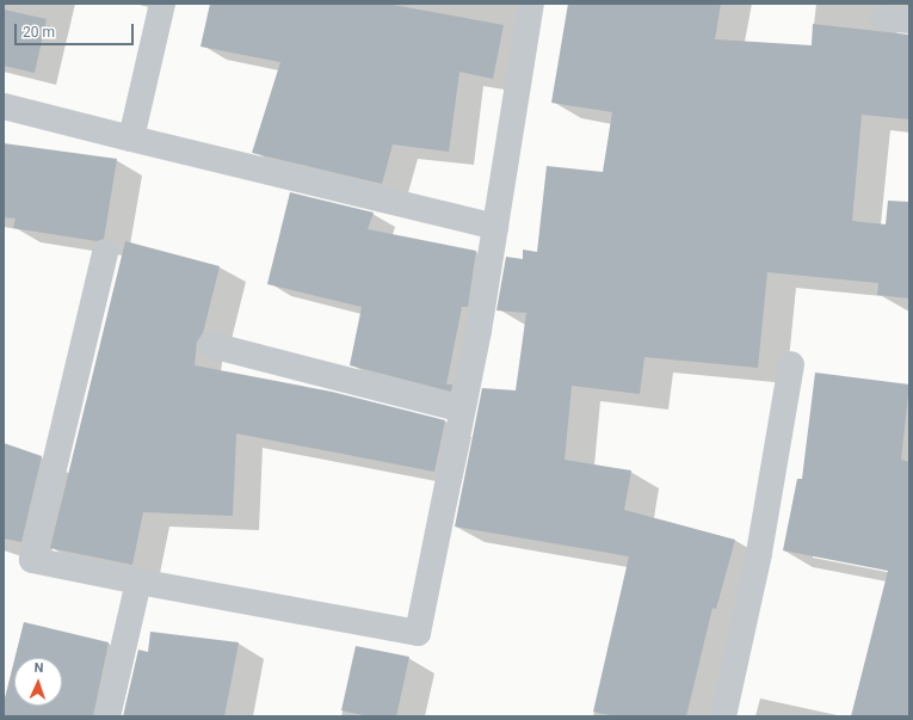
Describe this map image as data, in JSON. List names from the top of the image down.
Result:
{
  "scale_bar": "20 m",
  "north": "top"
}
